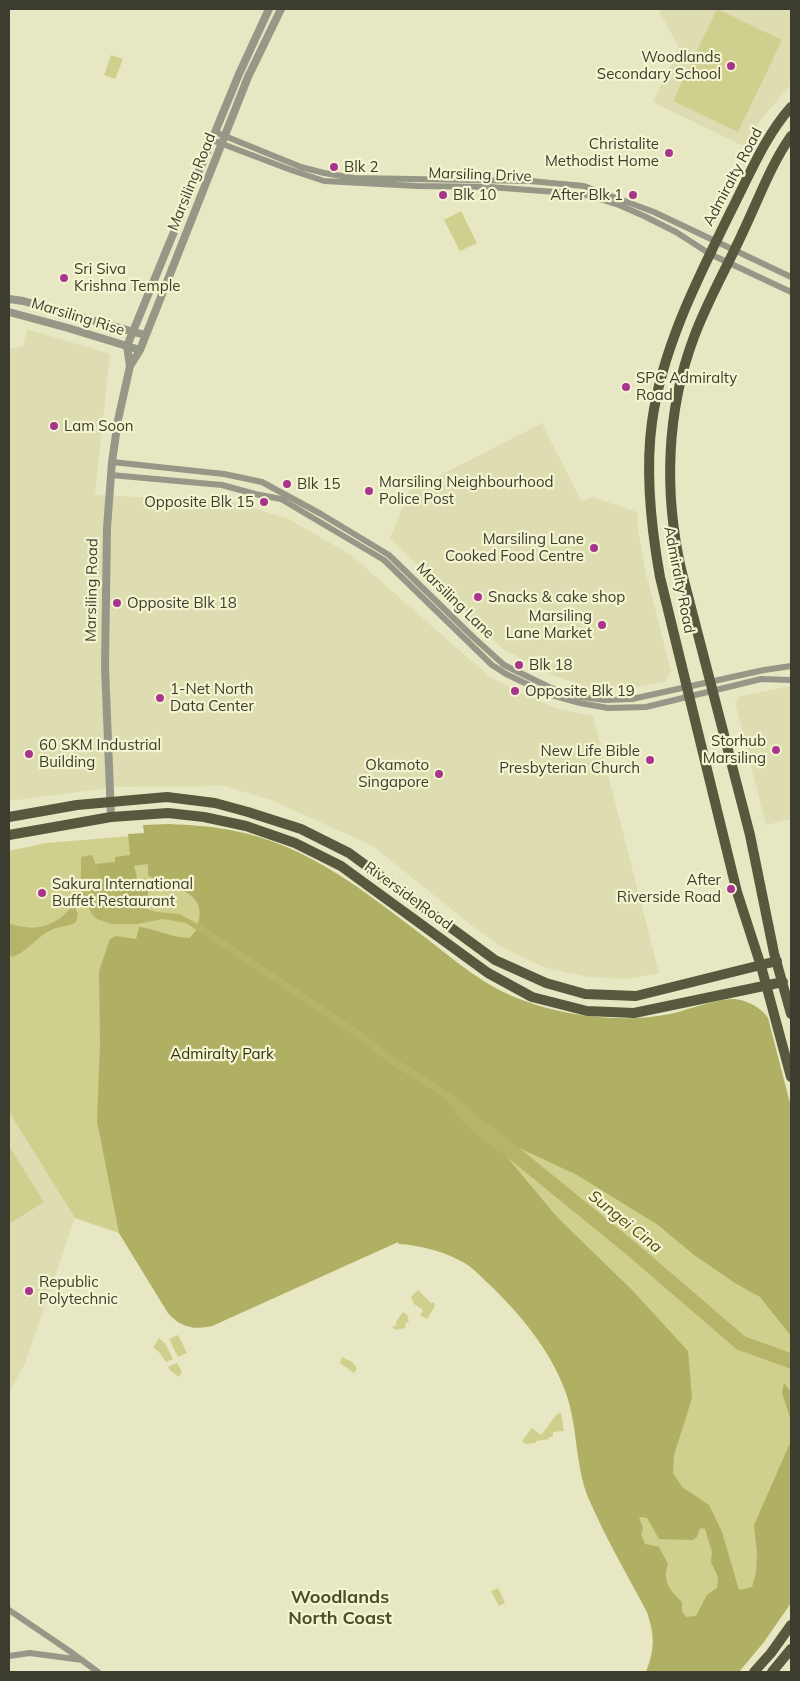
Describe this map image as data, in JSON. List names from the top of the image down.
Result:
{
  "streets": {
    "main road": ["Admiralty Road", "Riverside Road"],
    "street": [
      "Marsiling Drive",
      "Marsiling Road",
      "Marsiling Rise",
      "Marsiling Lane"
    ]
  },
  "crossings": [
    ["Marsiling Drive", "Admiralty Road"],
    ["Marsiling Drive", "Marsiling Road"],
    ["Admiralty Road", "Marsiling Lane"],
    ["Admiralty Road", "Riverside Road"],
    ["Marsiling Road", "Marsiling Rise"],
    ["Marsiling Road", "Marsiling Lane"],
    ["Marsiling Road", "Riverside Road"]
  ],
  "districts": ["Woodlands North Coast"],
  "water": ["Sungei Cina"],
  "parks": ["Admiralty Park"],
  "places": [
    "Woodlands Secondary School",
    "Christalite Methodist Home",
    "Blk 2",
    "Blk 10",
    "After Blk 1",
    "Sri Siva Krishna Temple",
    "SPC Admiralty Road",
    "Lam Soon",
    "Blk 15",
    "Marsiling Neighbourhood Police Post",
    "Opposite Blk 15",
    "Marsiling Lane Cooked Food Centre",
    "Snacks & cake shop",
    "Opposite Blk 18",
    "Marsiling Lane Market",
    "Blk 18",
    "Opposite Blk 19",
    "1-Net North Data Center",
    "Storhub Marsiling",
    "60 SKM Industrial Building",
    "New Life Bible Presbyterian Church",
    "Okamoto Singapore",
    "After Riverside Road",
    "Sakura International Buffet Restaurant",
    "Republic Polytechnic"
  ]
}
